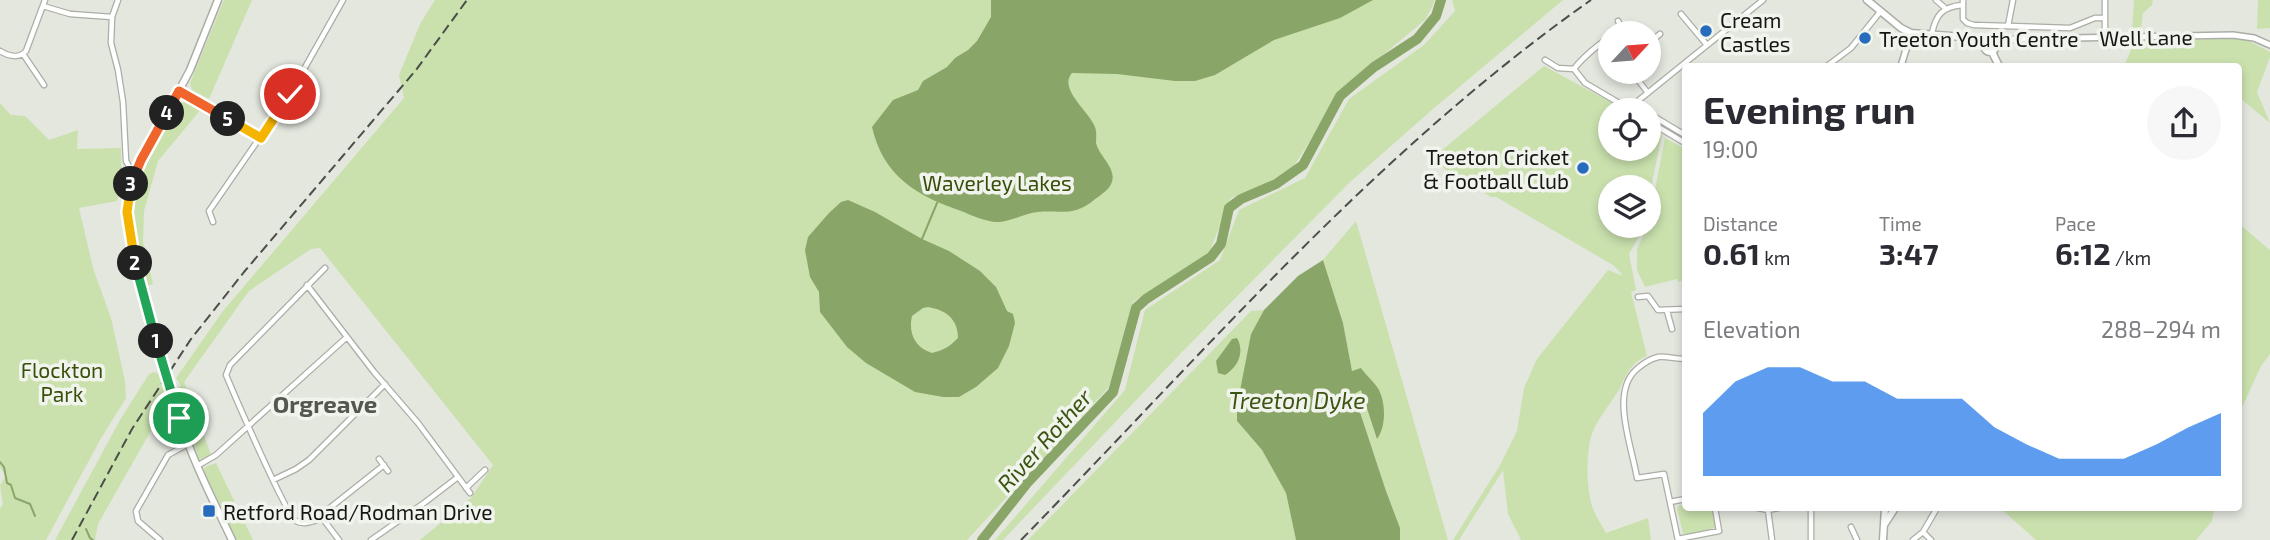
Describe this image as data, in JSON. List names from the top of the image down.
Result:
{
  "streets": {
    "street": ["Well Lane"]
  },
  "districts": ["Orgreave"],
  "water": ["Treeton Dyke", "River Rother"],
  "parks": ["Waverley Lakes", "Flockton Park"],
  "places": {
    "other": ["Cream Castles", "Treeton Youth Centre", "Treeton Cricket & Football Club"],
    "transit": ["Retford Road/Rodman Drive"]
  },
  "north": "top right",
  "page": {
    "heading": ["Evening run", "19:00"],
    "pins": [
      "4",
      "5",
      "3",
      "2",
      "1"
    ],
    "stats": [
      ["Distance", "0.61 km"],
      ["Time", "3:47"],
      ["Pace", "6:12 /km"]
    ],
    "chart": ["Elevation", "288–294 m"]
  }
}
